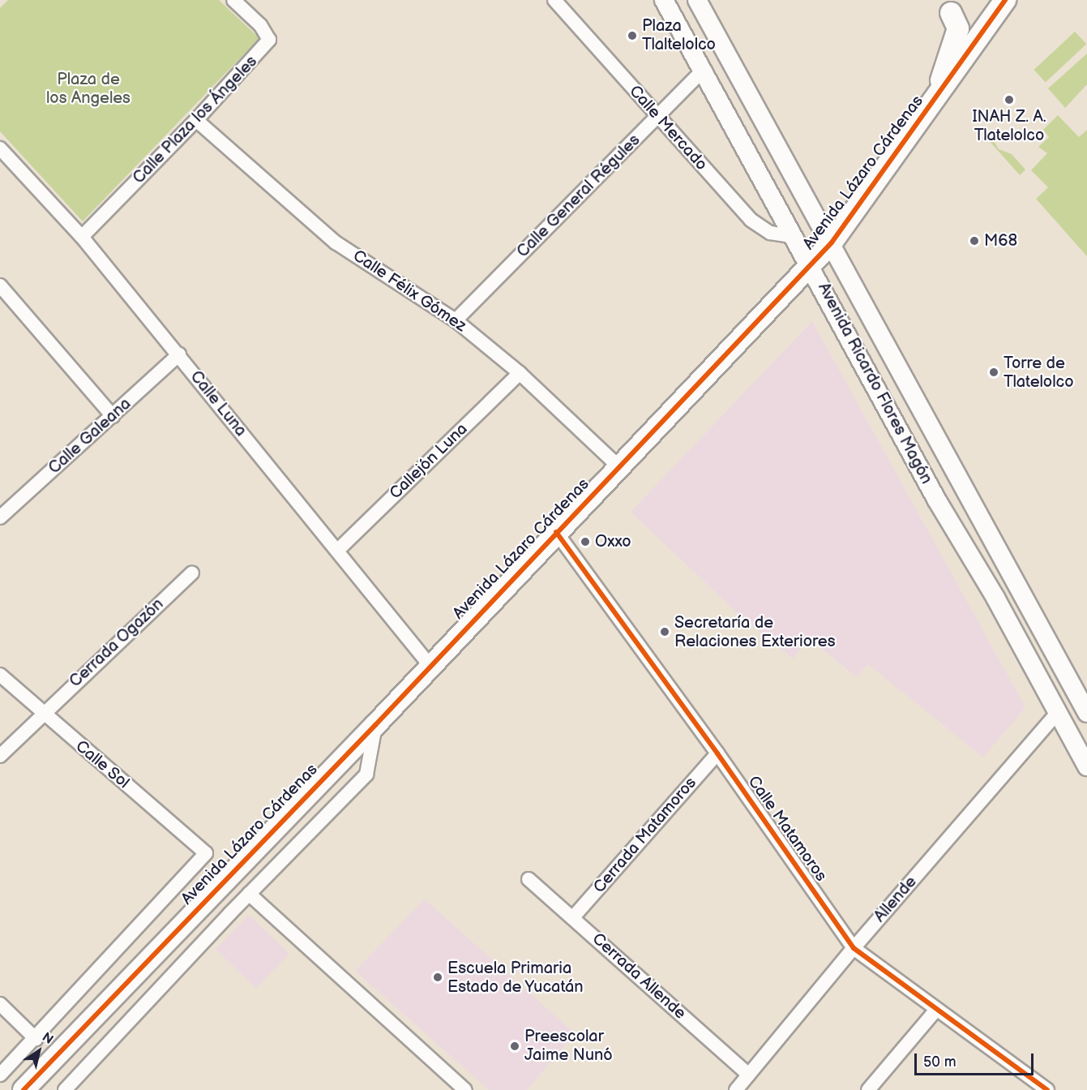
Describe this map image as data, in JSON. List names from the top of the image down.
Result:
{
  "streets": {
    "main road": ["Avenida Lázaro Cárdenas", "Avenida Ricardo Flores Magón"],
    "street": [
      "Calle Plaza los Ángeles",
      "Calle Mercado",
      "Calle General Régules",
      "Calle Félix Gómez",
      "Calle Luna",
      "Calle Galeana",
      "Callejón Luna",
      "Cerrada Ogazón",
      "Calle Sol",
      "Calle Matamoros",
      "Cerrada Matamoros",
      "Allende",
      "Cerrada Allende"
    ]
  },
  "crossings": [
    ["Calle Plaza los Ángeles", "Calle Félix Gómez"],
    ["Calle Plaza los Ángeles", "Calle Luna"],
    ["Calle Mercado", "Calle General Régules"],
    ["Calle Mercado", "Avenida Ricardo Flores Magón"],
    ["Avenida Lázaro Cárdenas", "Calle Félix Gómez"],
    ["Avenida Lázaro Cárdenas", "Avenida Ricardo Flores Magón"],
    ["Avenida Lázaro Cárdenas", "Calle Luna"],
    ["Avenida Lázaro Cárdenas", "Calle Matamoros"],
    ["Calle General Régules", "Calle Félix Gómez"],
    ["Calle General Régules", "Avenida Ricardo Flores Magón"],
    ["Calle Félix Gómez", "Callejón Luna"],
    ["Avenida Ricardo Flores Magón", "Allende"],
    ["Calle Luna", "Calle Galeana"],
    ["Calle Luna", "Callejón Luna"],
    ["Cerrada Ogazón", "Calle Sol"],
    ["Calle Matamoros", "Cerrada Matamoros"],
    ["Calle Matamoros", "Allende"],
    ["Cerrada Matamoros", "Cerrada Allende"],
    ["Allende", "Cerrada Allende"]
  ],
  "parks": ["Plaza de los Angeles"],
  "places": [
    "Plaza Tlaltelolco",
    "INAH Z. A. Tlatelolco",
    "M68",
    "Torre de Tlatelolco",
    "Oxxo",
    "Secretaría de Relaciones Exteriores",
    "Escuela Primaria Estado de Yucatán",
    "Preescolar Jaime Nunó"
  ],
  "scale_bar": "50 m",
  "north": "top right"
}
